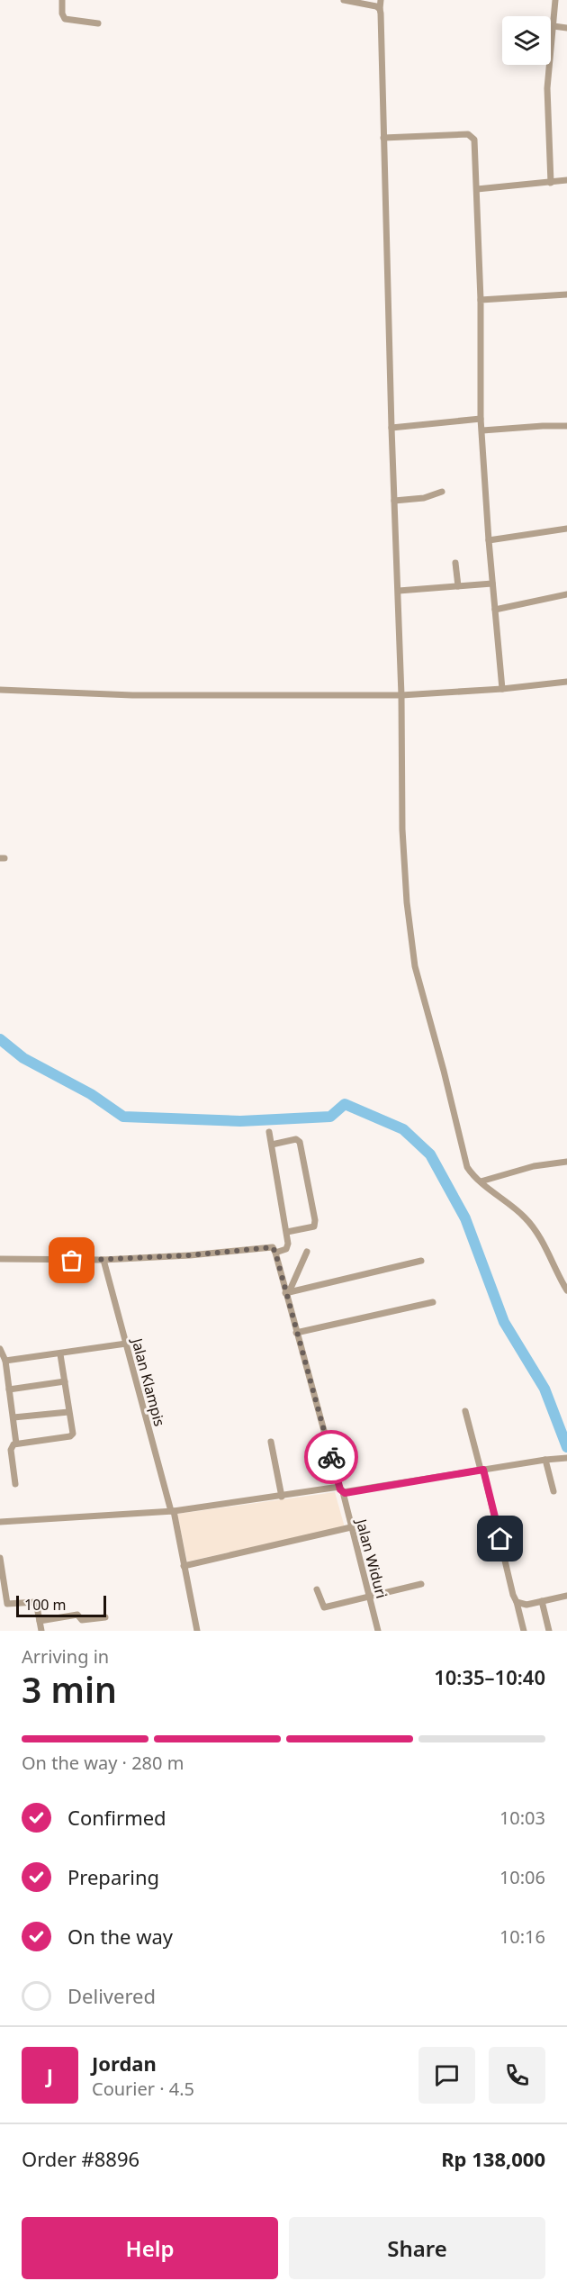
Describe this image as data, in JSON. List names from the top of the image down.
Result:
{
  "streets": {
    "street": ["Jalan Klampis", "Jalan Widuri"]
  },
  "scale_bar": "100 m",
  "page": {
    "scale": "100 m",
    "heading": ["3 min", "Arriving in", "10:35–10:40"],
    "panel": [
      "Jordan",
      "Courier · 4.5",
      "Order #8896",
      "Rp 138,000"
    ],
    "bar": "On the way · 280 m",
    "list": [
      ["Confirmed", "10:03"],
      ["Preparing", "10:06"],
      ["On the way", "10:16"],
      "Delivered"
    ],
    "round": "J",
    "buttons": ["Help", "Share"]
  }
}
